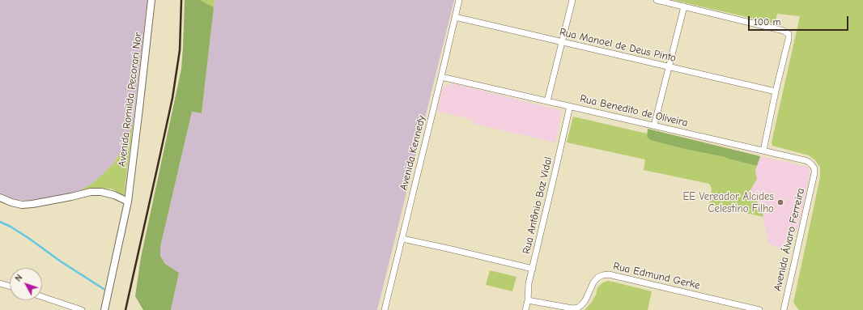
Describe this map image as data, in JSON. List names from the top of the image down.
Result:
{
  "streets": {
    "street": [
      "Rua Manoel de Deus Pinto",
      "Avenida Romilda Pecorari Nor",
      "Rua Benedito de Oliveira",
      "Avenida Kennedy",
      "Rua Antônio Boz Vidal",
      "Avenida Álvaro Ferreira",
      "Rua Edmund Gerke"
    ]
  },
  "crossings": [
    ["Rua Manoel de Deus Pinto", "Avenida Kennedy"],
    ["Rua Benedito de Oliveira", "Avenida Kennedy"],
    ["Rua Benedito de Oliveira", "Rua Antônio Boz Vidal"],
    ["Rua Benedito de Oliveira", "Avenida Álvaro Ferreira"],
    ["Rua Antônio Boz Vidal", "Rua Edmund Gerke"]
  ],
  "places": ["EE Vereador Alcides Celestino Filho"],
  "scale_bar": "100 m",
  "north": "top left"
}
